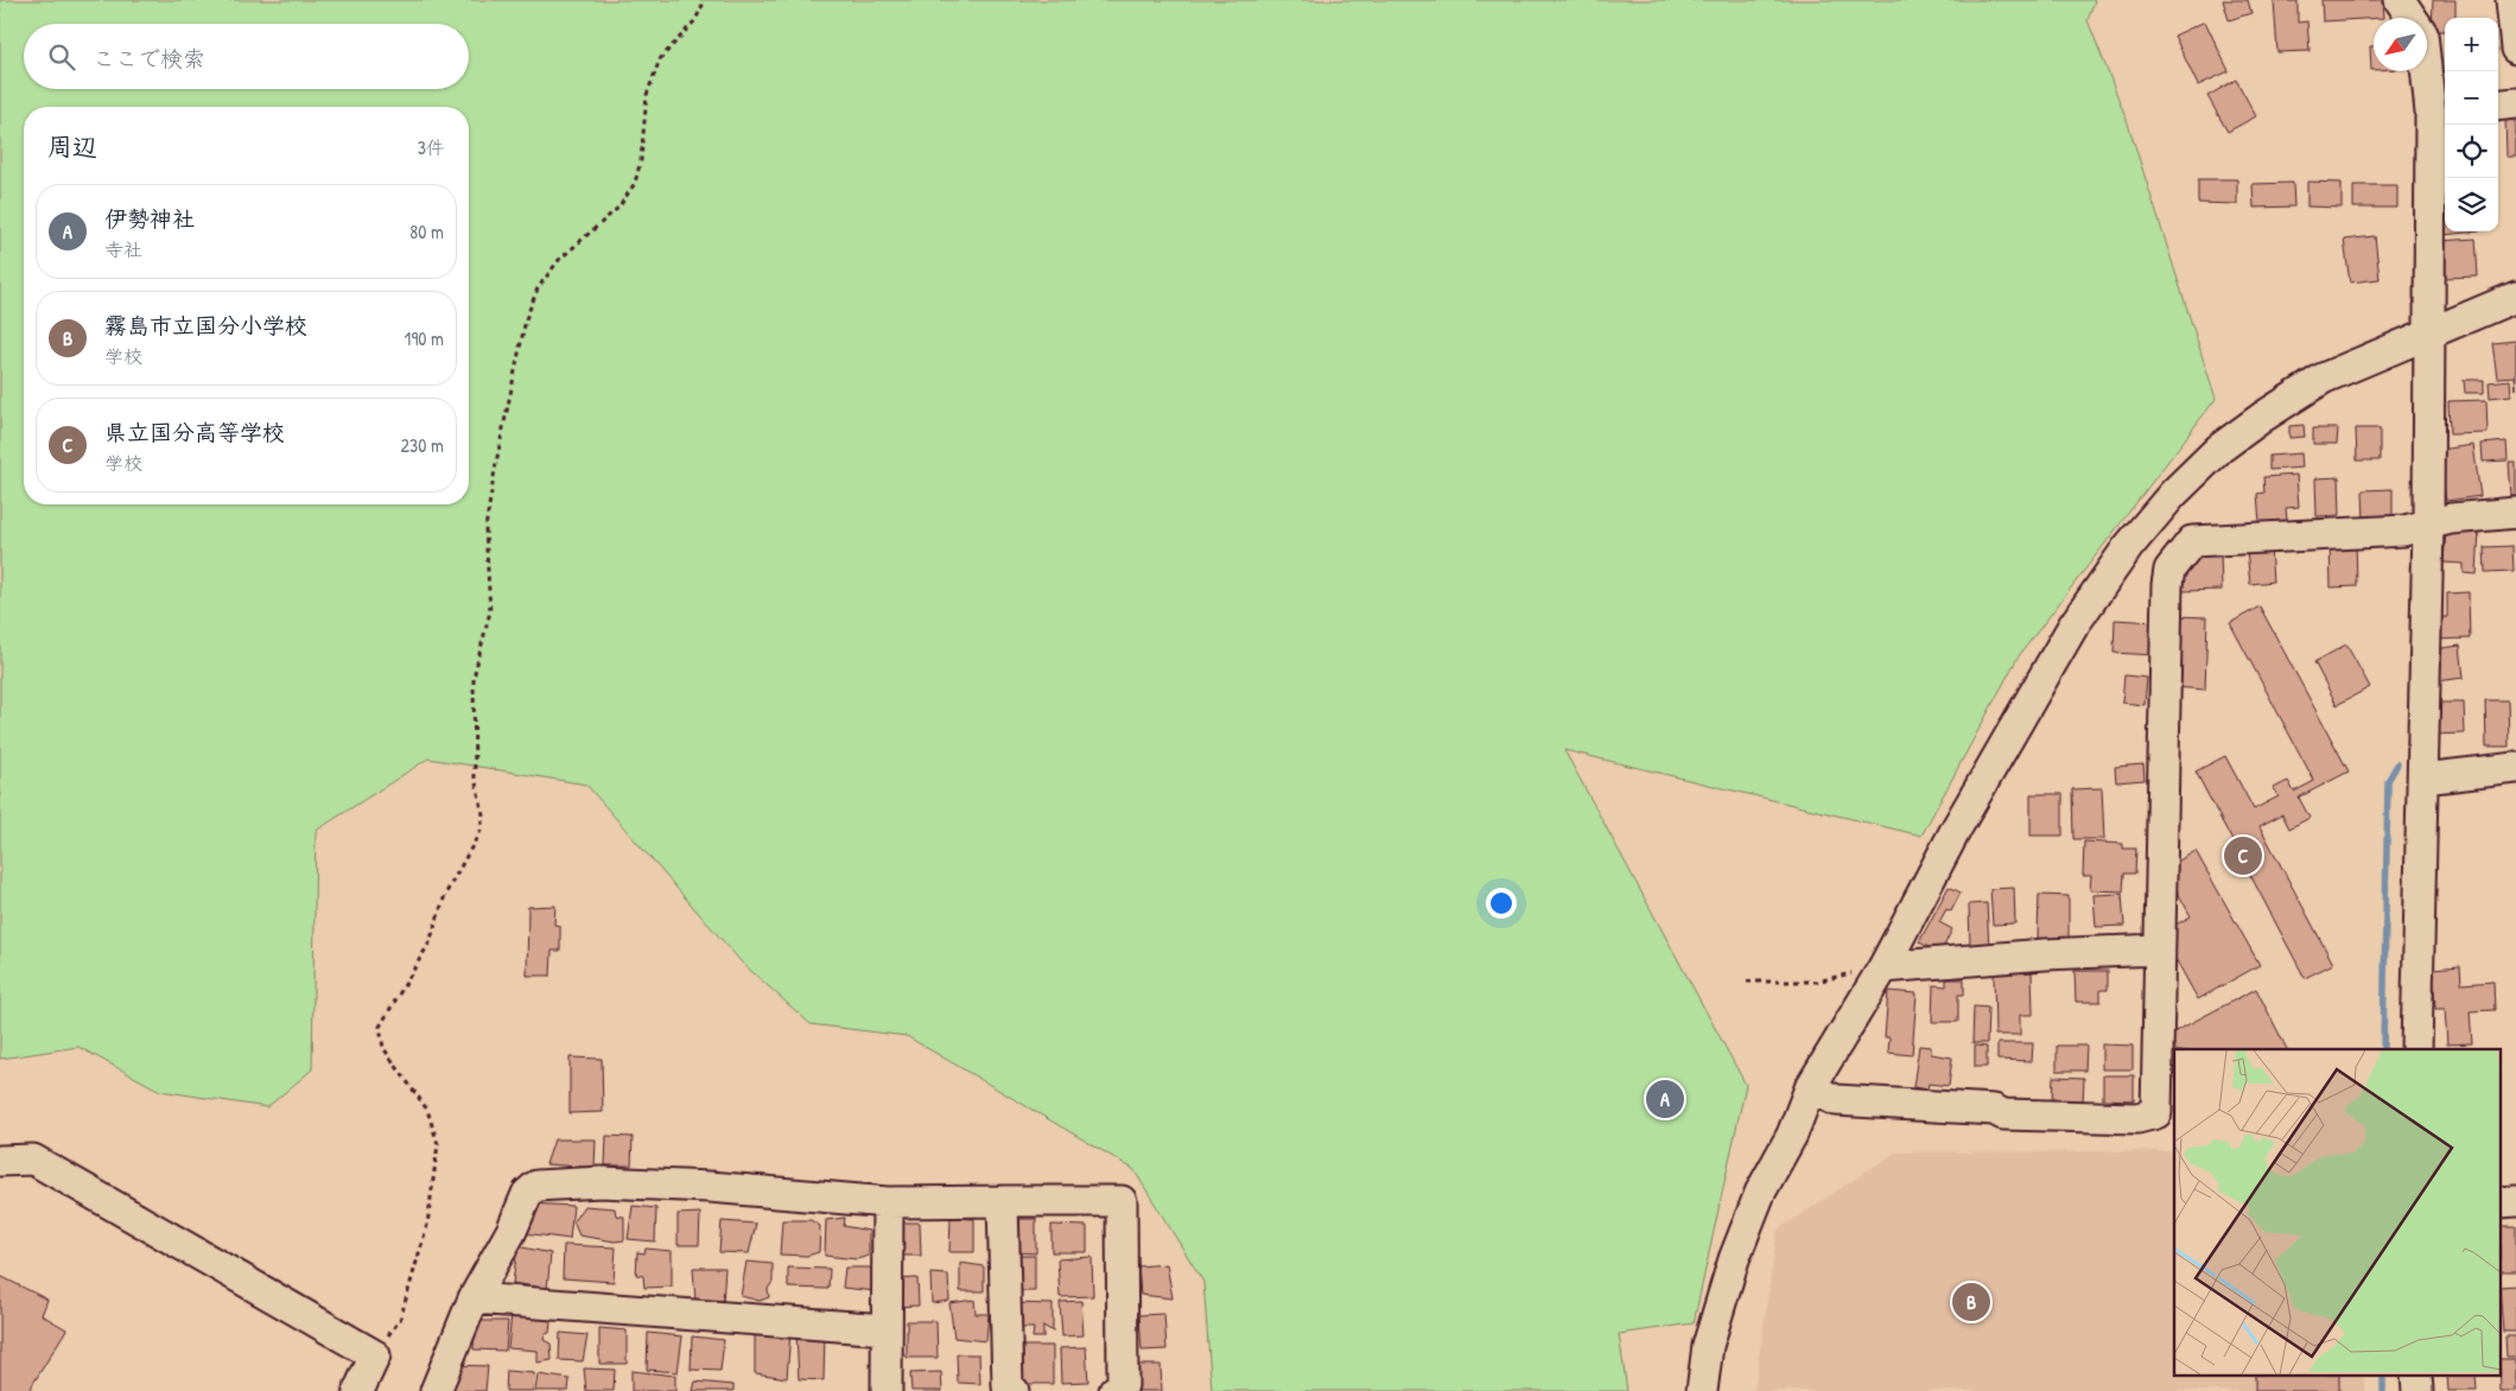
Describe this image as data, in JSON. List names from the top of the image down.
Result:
{
  "north": "bottom left",
  "page": {
    "map_buttons": ["+", "−"],
    "search": "ここで検索",
    "heading": ["周辺", "3件"],
    "list": [
      {
        "mark": "A",
        "name": "伊勢神社",
        "note": "寺社",
        "value": "80 m"
      },
      {
        "mark": "B",
        "name": "霧島市立国分小学校",
        "note": "学校",
        "value": "190 m"
      },
      {
        "mark": "C",
        "name": "県立国分高等学校",
        "note": "学校",
        "value": "230 m"
      }
    ],
    "pins": ["C", "A", "B"]
  }
}
